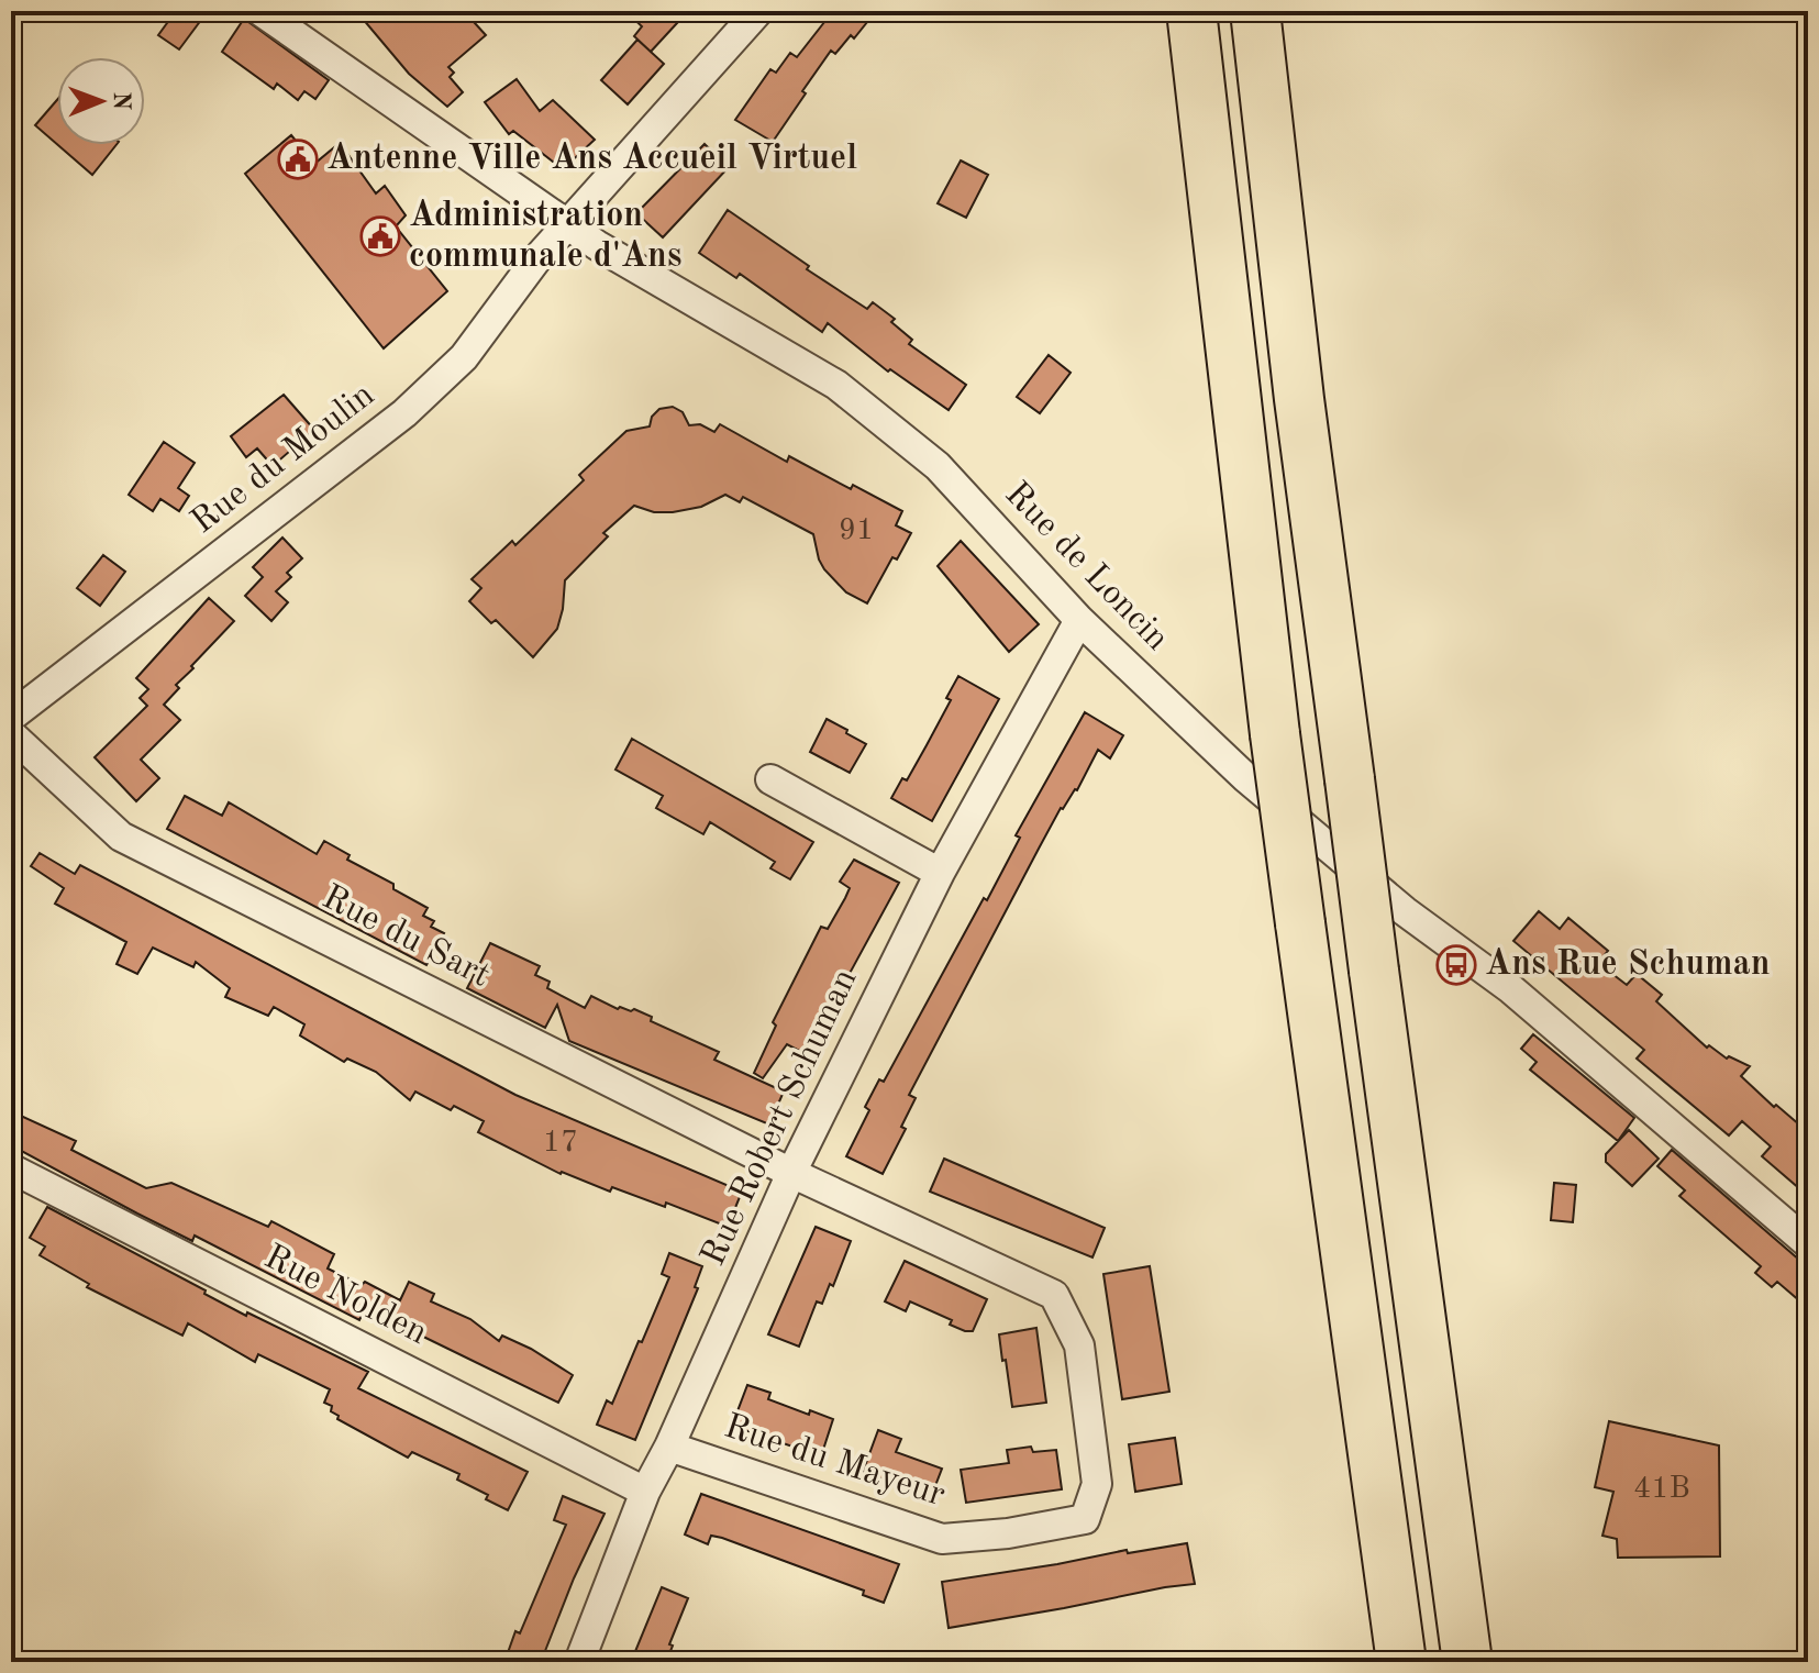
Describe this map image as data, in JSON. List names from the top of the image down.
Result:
{
  "streets": {
    "street": [
      "Rue du Moulin",
      "Rue de Loncin",
      "Rue du Sart",
      "Rue Robert Schuman",
      "Rue Nolden",
      "Rue du Mayeur"
    ]
  },
  "crossings": [
    ["Rue du Moulin", "Rue de Loncin"],
    ["Rue de Loncin", "Rue Robert Schuman"],
    ["Rue du Sart", "Rue Robert Schuman"],
    ["Rue du Sart", "Rue du Mayeur"],
    ["Rue Robert Schuman", "Rue Nolden"],
    ["Rue Robert Schuman", "Rue du Mayeur"]
  ],
  "places": {
    "public building": ["Antenne Ville Ans Accueil Virtuel", "Administration communale d'Ans"],
    "bus stop": ["Ans Rue Schuman"]
  },
  "house_numbers": ["91", "17", "41B"],
  "north": "right"
}
